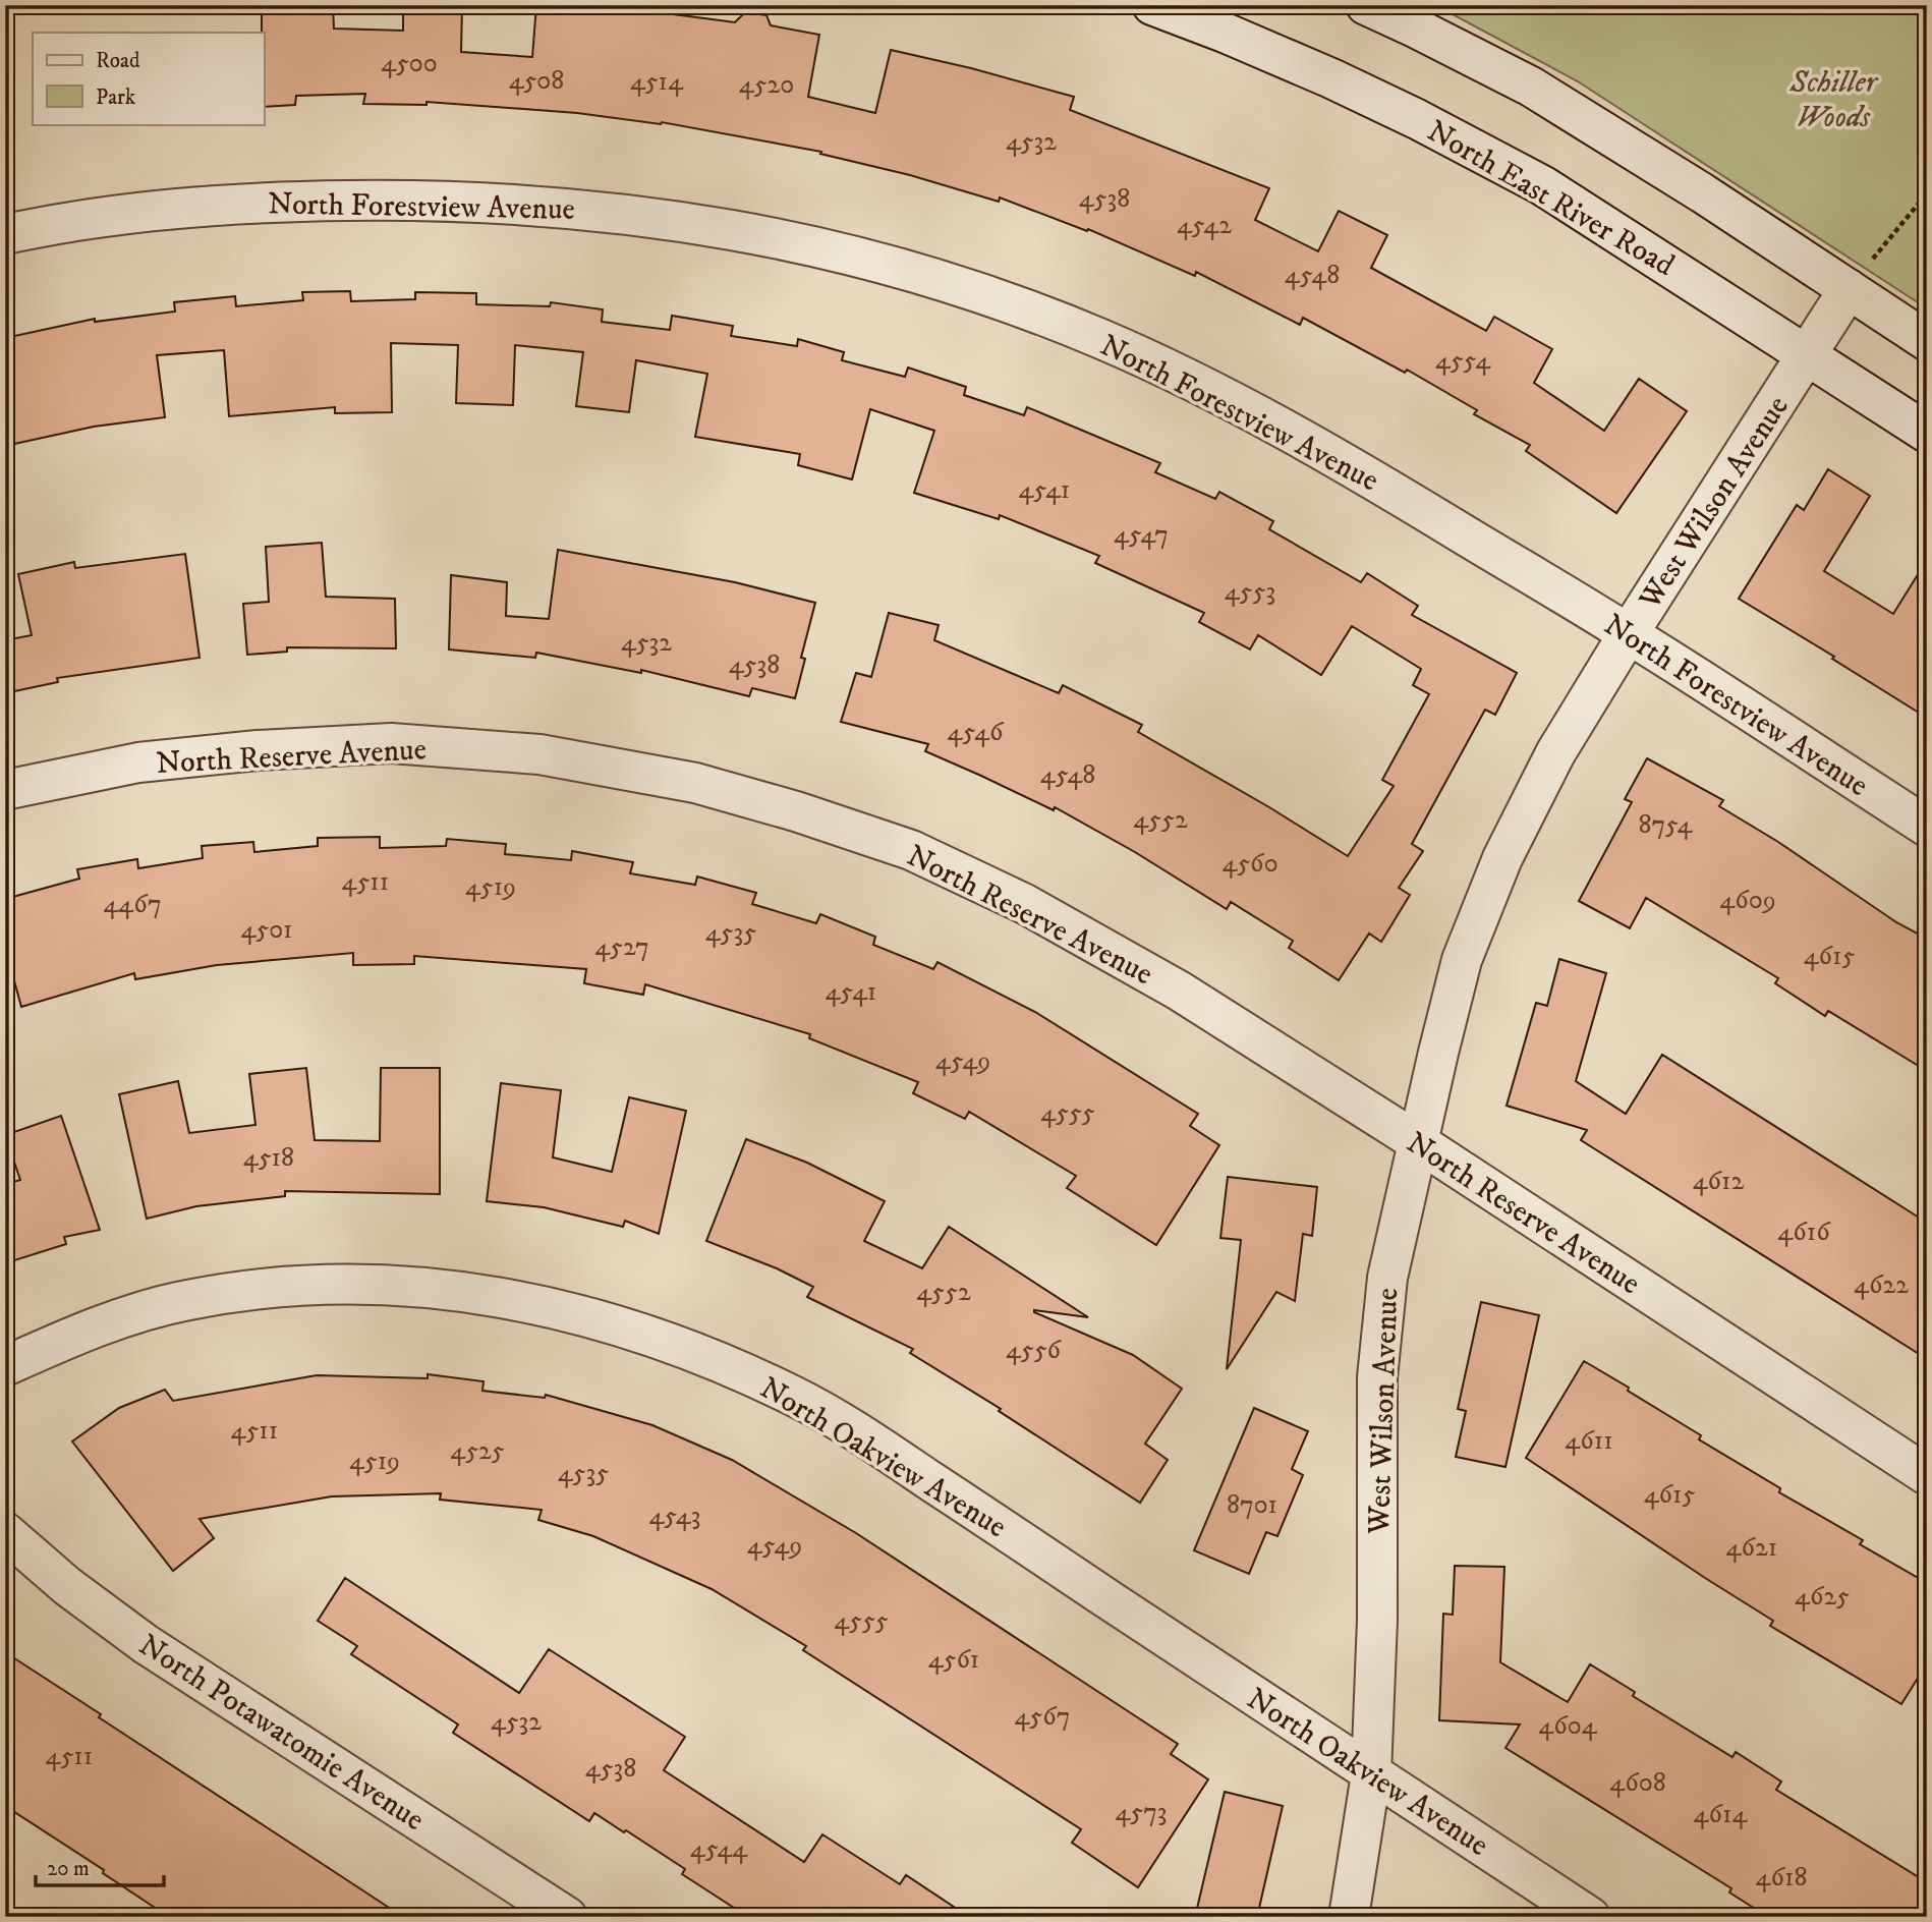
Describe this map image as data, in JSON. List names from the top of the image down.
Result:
{
  "streets": {
    "street": [
      "North East River Road",
      "North Forestview Avenue",
      "West Wilson Avenue",
      "North Reserve Avenue",
      "North Oakview Avenue",
      "North Potawatomie Avenue"
    ]
  },
  "crossings": [
    ["North East River Road", "West Wilson Avenue"],
    ["North Forestview Avenue", "West Wilson Avenue"],
    ["West Wilson Avenue", "North Reserve Avenue"],
    ["West Wilson Avenue", "North Oakview Avenue"]
  ],
  "parks": ["Schiller Woods"],
  "house_numbers": [
    "4500",
    "4508",
    "4514",
    "4520",
    "4532",
    "4538",
    "4542",
    "4548",
    "4554",
    "4541",
    "4547",
    "4553",
    "4532",
    "4538",
    "4546",
    "4548",
    "4552",
    "8754",
    "4560",
    "4511",
    "4519",
    "4609",
    "4467",
    "4501",
    "4535",
    "4527",
    "4615",
    "4541",
    "4549",
    "4555",
    "4518",
    "4612",
    "4616",
    "4622",
    "4552",
    "4556",
    "4511",
    "4611",
    "4525",
    "4519",
    "4535",
    "4615",
    "8701",
    "4543",
    "4549",
    "4621",
    "4625",
    "4555",
    "4561",
    "4567",
    "4532",
    "4604",
    "4511",
    "4538",
    "4608",
    "4573",
    "4614",
    "4544",
    "4618"
  ],
  "legend": ["Road", "Park"],
  "scale_bar": "20 m"
}
